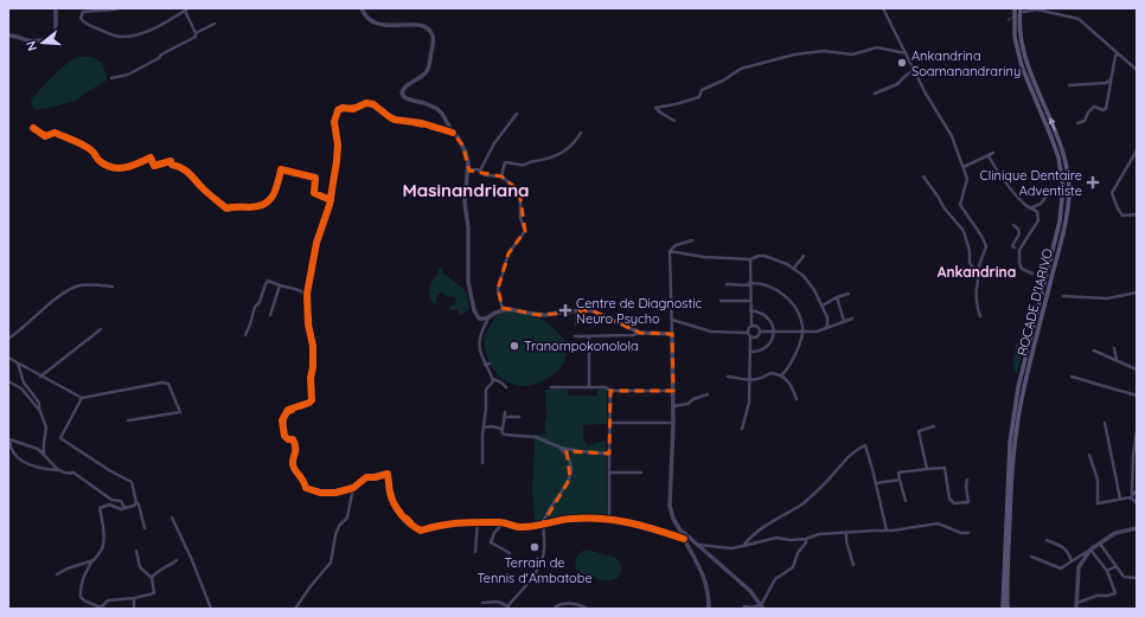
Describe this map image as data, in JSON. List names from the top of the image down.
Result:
{
  "streets": {
    "main road": ["ROCADE D'IARIVO"]
  },
  "districts": ["Masinandriana", "Ankandrina"],
  "places": {
    "other": ["Ankandrina Soamanandrariny", "Tranompokonolola", "Terrain de Tennis d'Ambatobe"],
    "health": ["Clinique Dentaire Adventiste", "Centre de Diagnostic Neuro Psycho"]
  },
  "north": "left"
}
